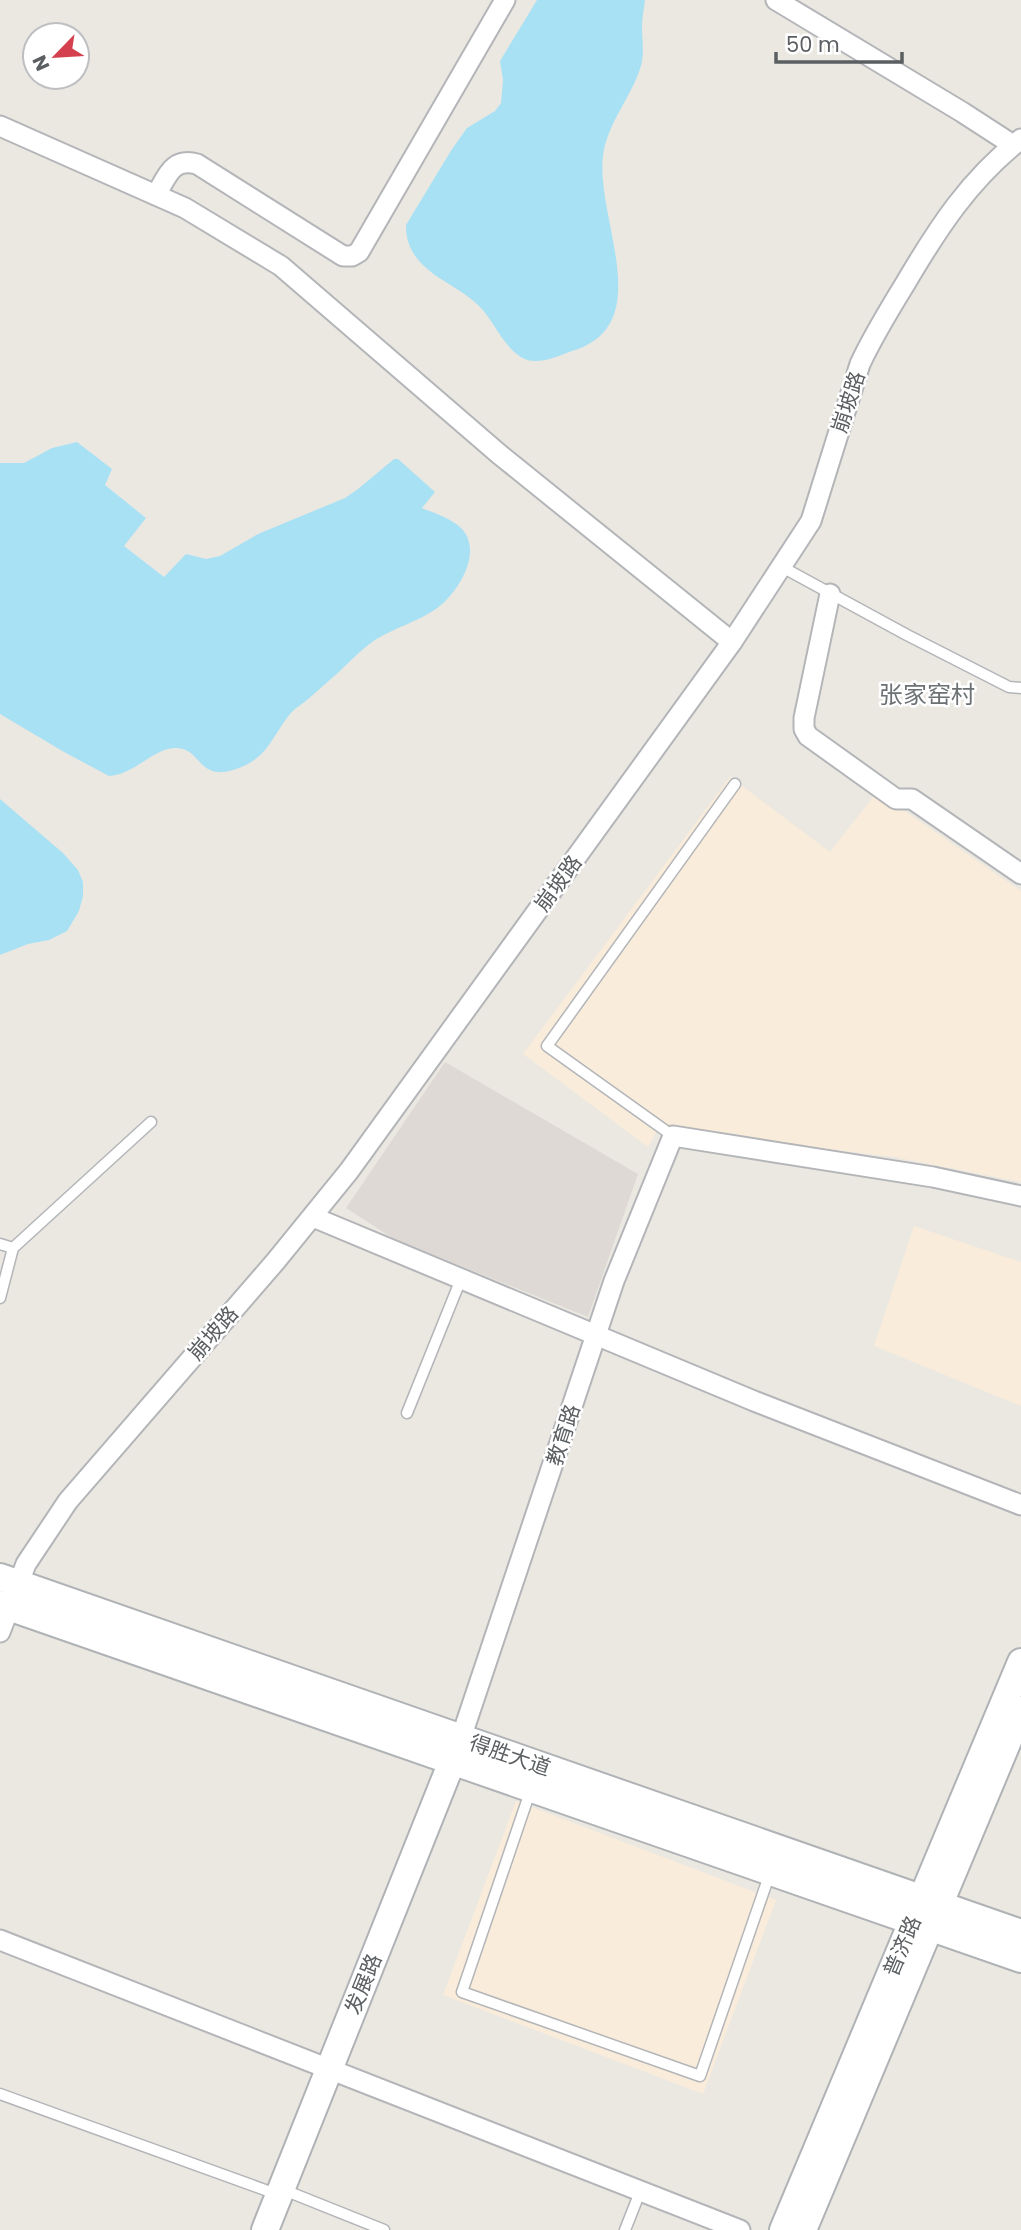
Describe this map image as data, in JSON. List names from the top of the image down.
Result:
{
  "streets": {
    "main road": ["得胜大道", "普济路", "发展路"],
    "street": ["崩坡路", "教育路"]
  },
  "crossings": [
    ["崩坡路", "得胜大道"],
    ["教育路", "得胜大道"],
    ["教育路", "发展路"],
    ["得胜大道", "普济路"],
    ["得胜大道", "发展路"]
  ],
  "districts": ["张家窑村"],
  "scale_bar": "50 m",
  "north": "bottom left"
}
